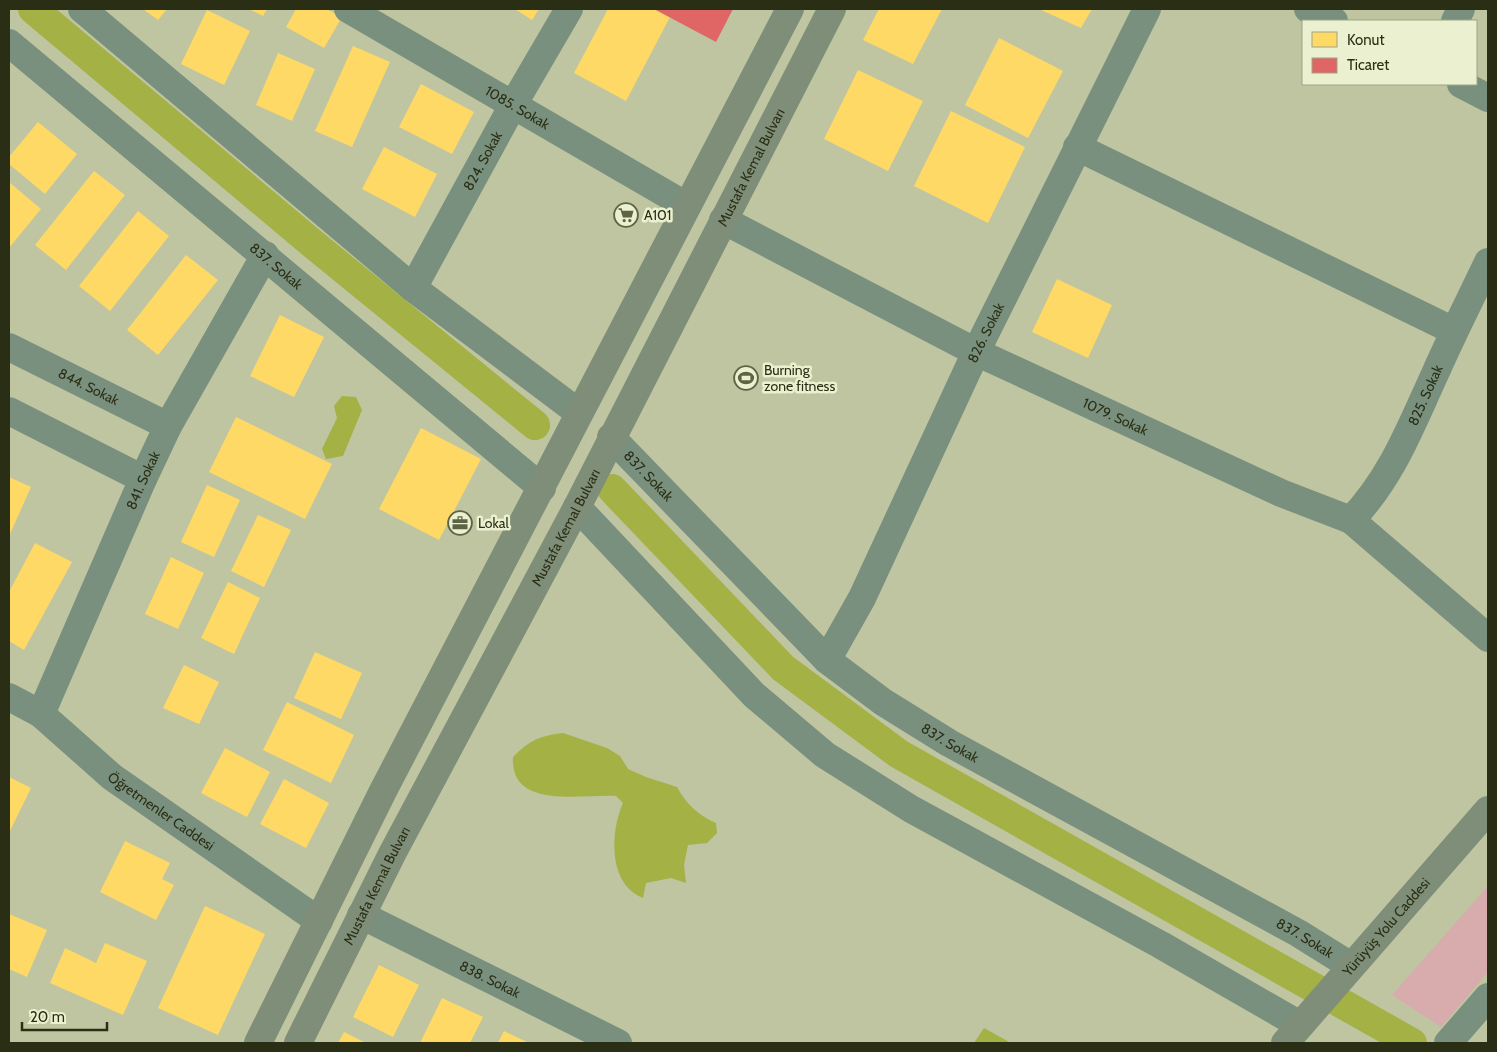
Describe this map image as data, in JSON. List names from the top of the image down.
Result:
{
  "streets": {
    "main road": ["Mustafa Kemal Bulvarı", "Yürüyüş Yolu Caddesi"],
    "street": [
      "1085. Sokak",
      "824. Sokak",
      "837. Sokak",
      "826. Sokak",
      "844. Sokak",
      "825. Sokak",
      "1079. Sokak",
      "841. Sokak",
      "Öğretmenler Caddesi",
      "838. Sokak"
    ]
  },
  "crossings": [
    ["1085. Sokak", "824. Sokak"],
    ["Mustafa Kemal Bulvarı", "837. Sokak"],
    ["Mustafa Kemal Bulvarı", "1079. Sokak"],
    ["Mustafa Kemal Bulvarı", "838. Sokak"],
    ["837. Sokak", "826. Sokak"],
    ["837. Sokak", "841. Sokak"],
    ["837. Sokak", "Yürüyüş Yolu Caddesi"],
    ["826. Sokak", "1079. Sokak"],
    ["844. Sokak", "841. Sokak"],
    ["825. Sokak", "1079. Sokak"],
    ["841. Sokak", "Öğretmenler Caddesi"]
  ],
  "places": {
    "supermarket": ["A101"],
    "sports": ["Burning zone fitness"],
    "office": ["Lokal"]
  },
  "legend": ["Konut", "Ticaret"],
  "scale_bar": "20 m"
}
